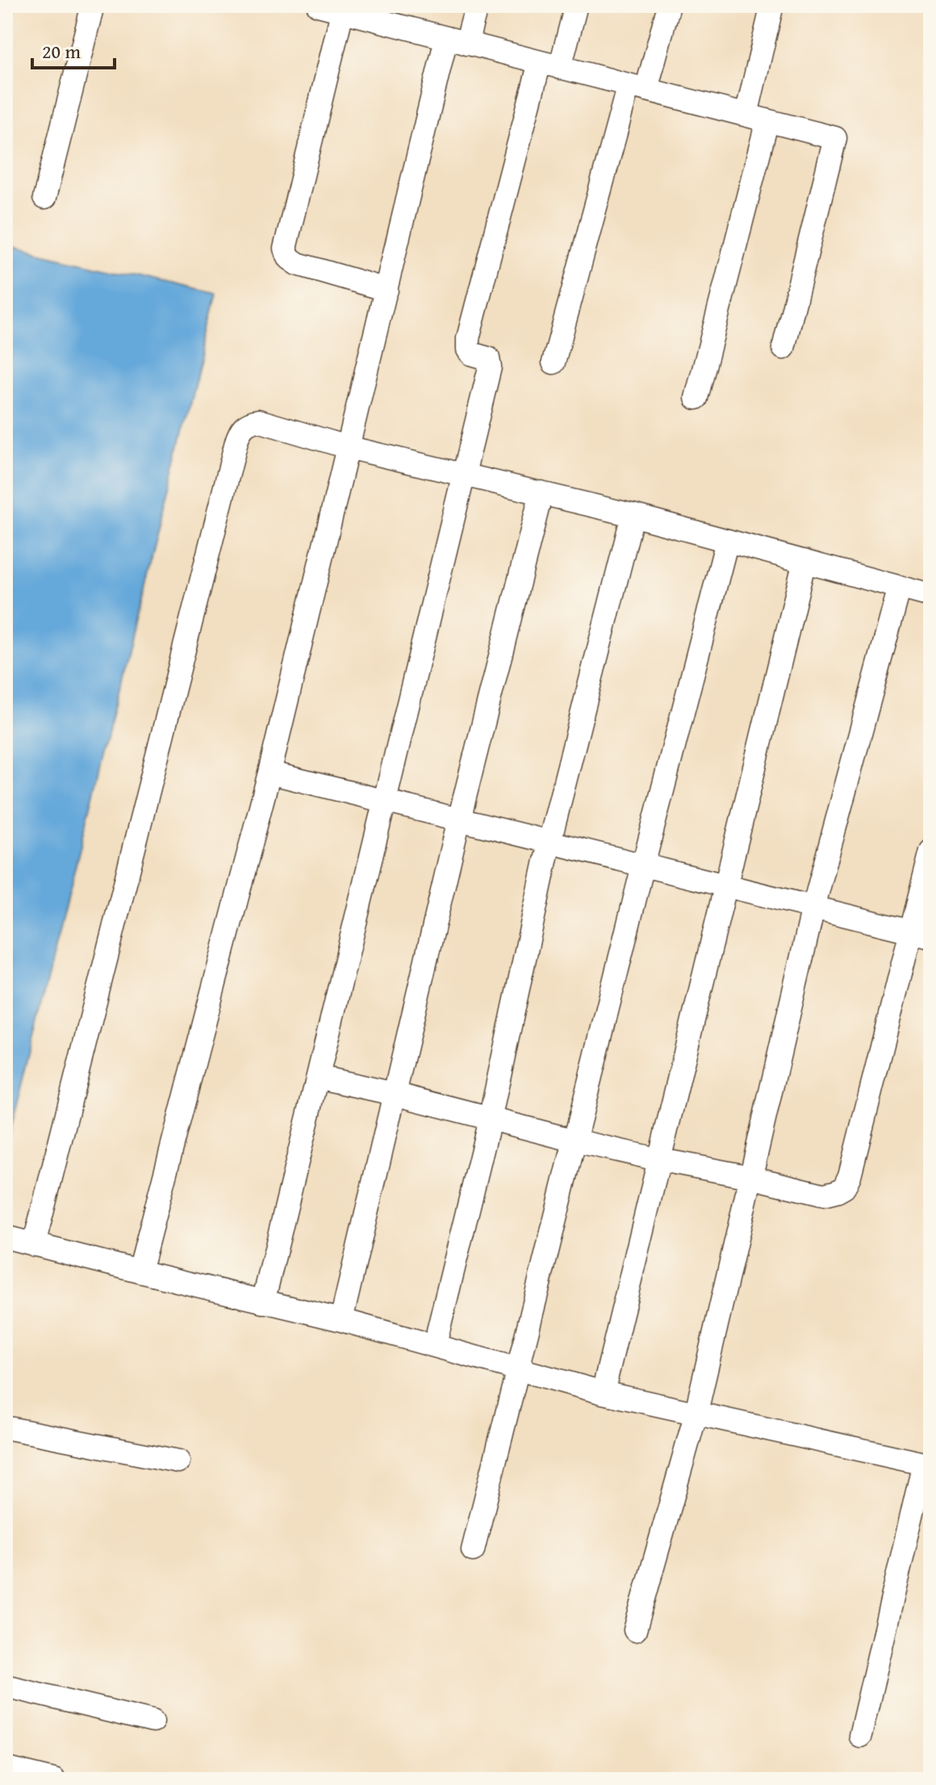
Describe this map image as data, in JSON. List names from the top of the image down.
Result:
{
  "scale_bar": "20 m"
}
